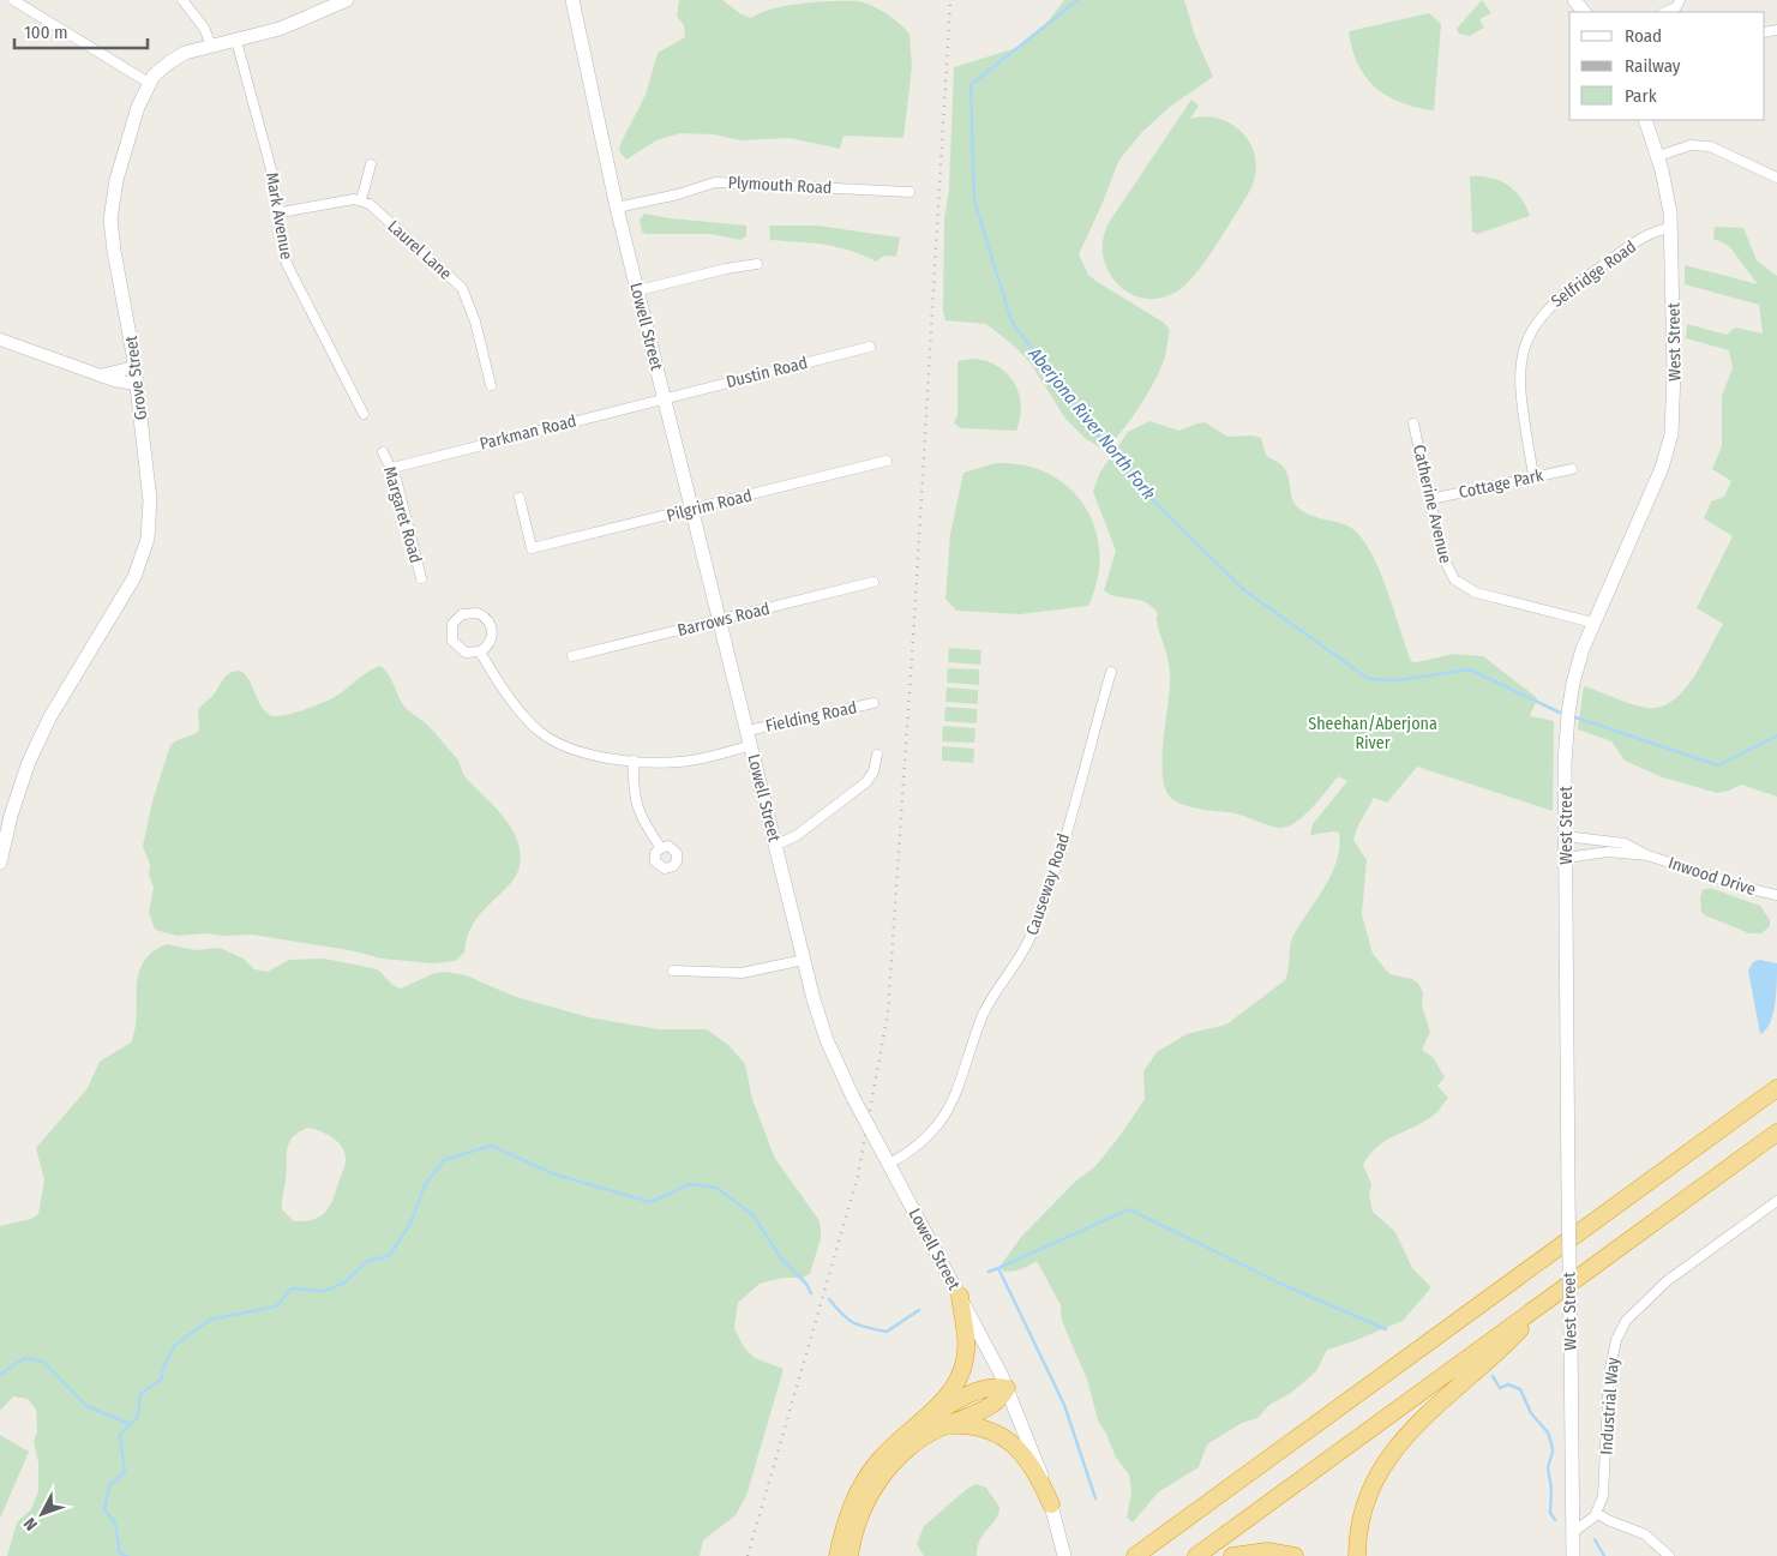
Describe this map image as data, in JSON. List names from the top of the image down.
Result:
{
  "streets": {
    "main road": ["Lowell Street", "West Street", "Grove Street"],
    "street": [
      "Plymouth Road",
      "Mark Avenue",
      "Laurel Lane",
      "Selfridge Road",
      "Dustin Road",
      "Parkman Road",
      "Cottage Park",
      "Catherine Avenue",
      "Pilgrim Road",
      "Margaret Road",
      "Barrows Road",
      "Fielding Road",
      "Inwood Drive",
      "Causeway Road",
      "Industrial Way"
    ]
  },
  "crossings": [
    ["Plymouth Road", "Lowell Street"],
    ["Mark Avenue", "Grove Street"],
    ["Selfridge Road", "West Street"],
    ["Selfridge Road", "Cottage Park"],
    ["Lowell Street", "Dustin Road"],
    ["Lowell Street", "Parkman Road"],
    ["Lowell Street", "Pilgrim Road"],
    ["Lowell Street", "Barrows Road"],
    ["Lowell Street", "Fielding Road"],
    ["Lowell Street", "Causeway Road"],
    ["West Street", "Catherine Avenue"],
    ["West Street", "Inwood Drive"],
    ["Dustin Road", "Parkman Road"],
    ["Parkman Road", "Margaret Road"],
    ["Cottage Park", "Catherine Avenue"]
  ],
  "water": ["Aberjona River North Fork"],
  "parks": ["Sheehan/Aberjona River"],
  "legend": ["Road", "Railway", "Park"],
  "scale_bar": "100 m",
  "north": "bottom left"
}
